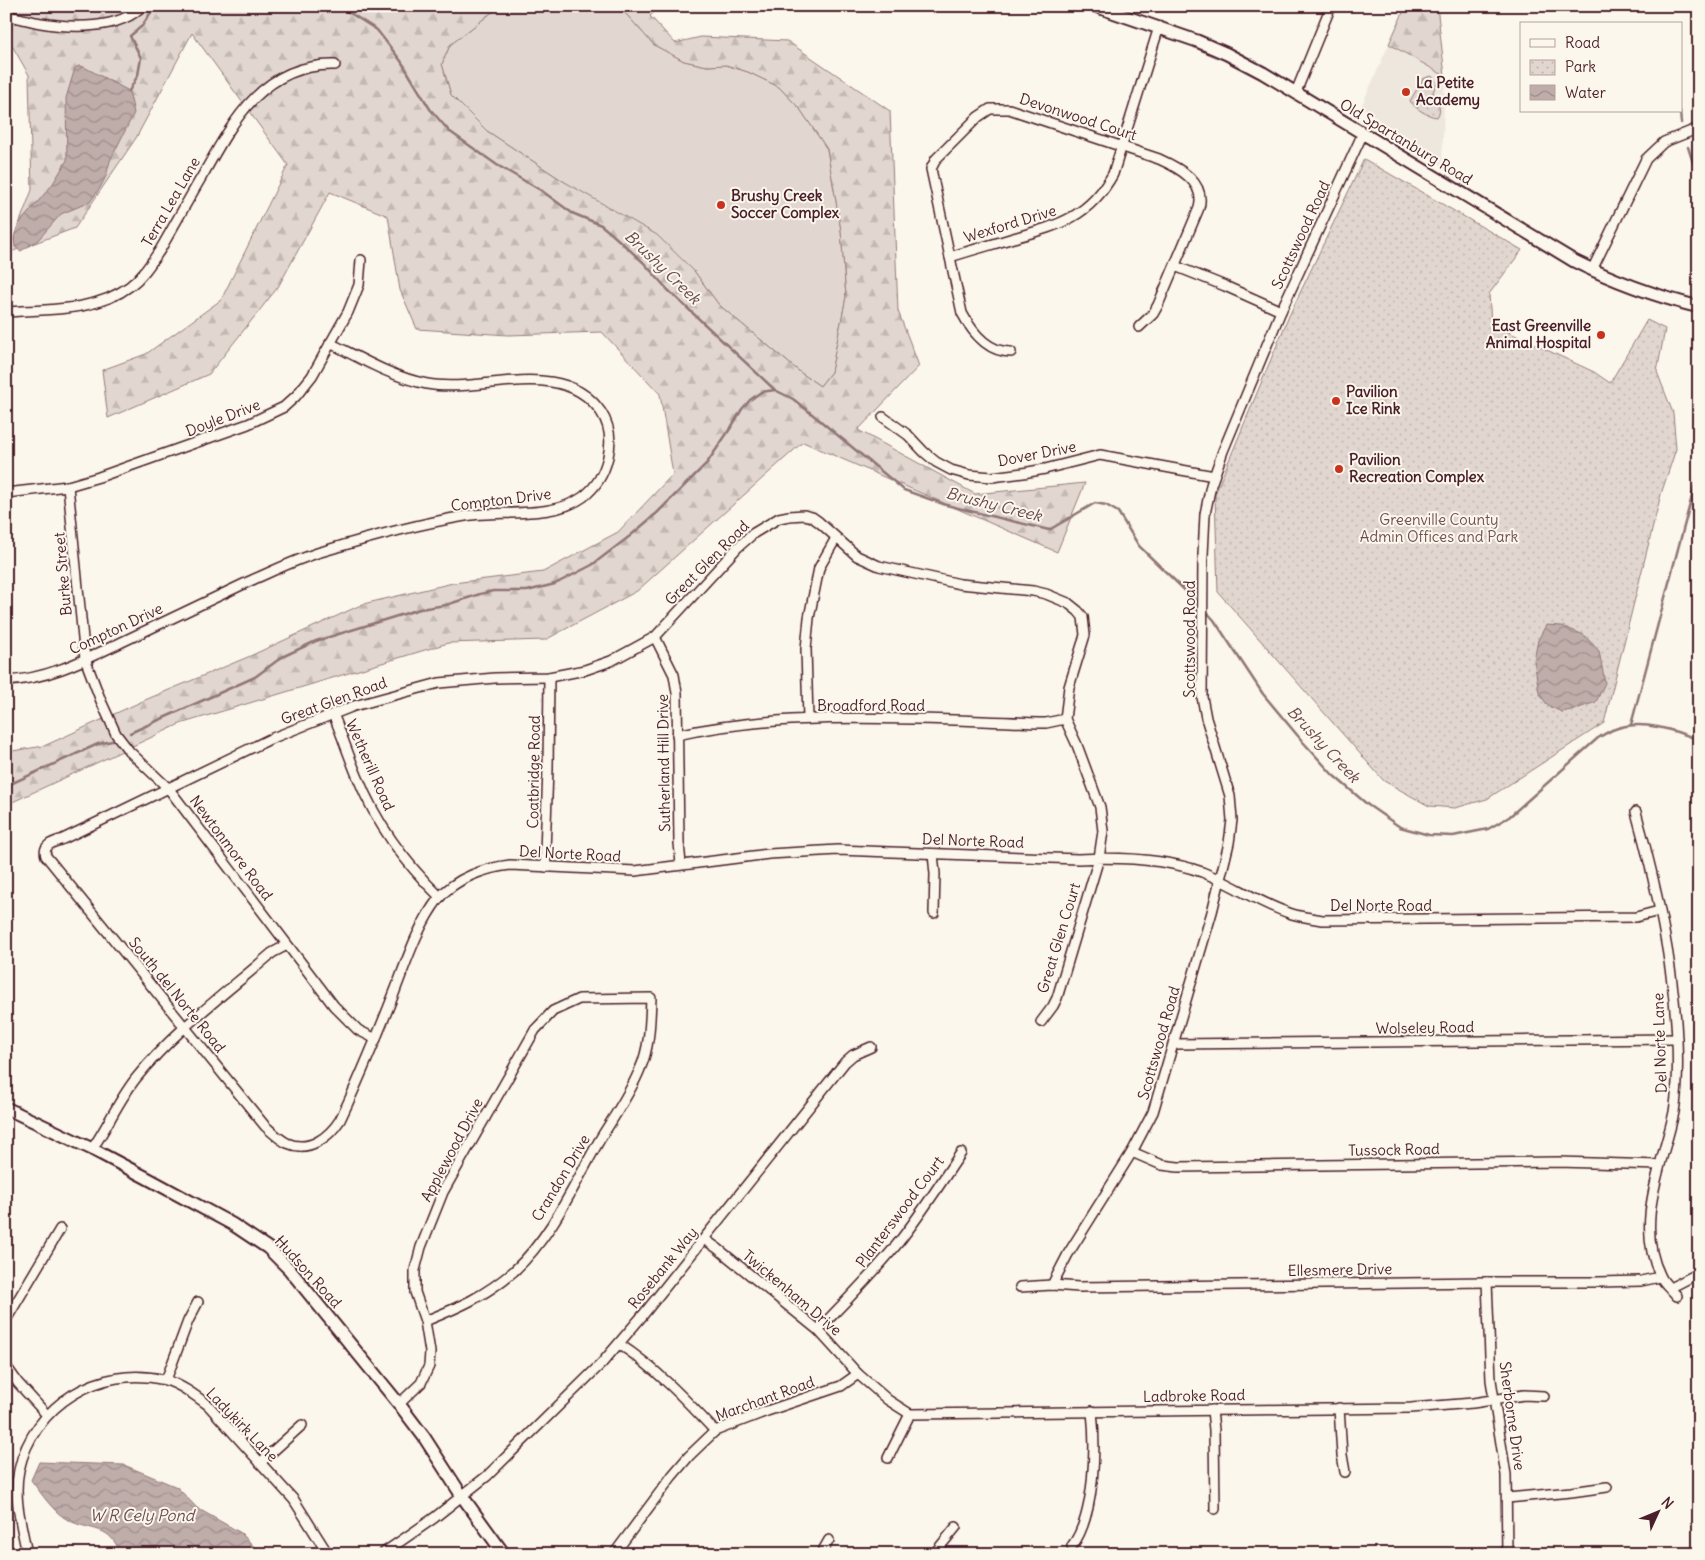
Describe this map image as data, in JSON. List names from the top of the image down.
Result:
{
  "streets": {
    "street": [
      "Devonwood Court",
      "Old Spartanburg Road",
      "Terra Lea Lane",
      "Wexford Drive",
      "Scottswood Road",
      "Doyle Drive",
      "Dover Drive",
      "Compton Drive",
      "Great Glen Road",
      "Burke Street",
      "Broadford Road",
      "Sutherland Hill Drive",
      "Wetherill Road",
      "Coatbridge Road",
      "Del Norte Road",
      "Newtonmore Road",
      "Great Glen Court",
      "South del Norte Road",
      "Wolseley Road",
      "Del Norte Lane",
      "Applewood Drive",
      "Tussock Road",
      "Crandon Drive",
      "Planterswood Court",
      "Rosebank Way",
      "Ellesmere Drive",
      "Hudson Road",
      "Twickenham Drive",
      "Ladbroke Road",
      "Marchant Road",
      "Sherborne Drive",
      "Ladykirk Lane"
    ]
  },
  "crossings": [
    ["Devonwood Court", "Wexford Drive"],
    ["Old Spartanburg Road", "Wexford Drive"],
    ["Old Spartanburg Road", "Scottswood Road"],
    ["Scottswood Road", "Dover Drive"],
    ["Scottswood Road", "Del Norte Road"],
    ["Scottswood Road", "Wolseley Road"],
    ["Scottswood Road", "Tussock Road"],
    ["Scottswood Road", "Ellesmere Drive"],
    ["Doyle Drive", "Compton Drive"],
    ["Doyle Drive", "Burke Street"],
    ["Compton Drive", "Burke Street"],
    ["Compton Drive", "Newtonmore Road"],
    ["Great Glen Road", "Broadford Road"],
    ["Great Glen Road", "Sutherland Hill Drive"],
    ["Great Glen Road", "Wetherill Road"],
    ["Great Glen Road", "Coatbridge Road"],
    ["Great Glen Road", "Newtonmore Road"],
    ["Great Glen Road", "South del Norte Road"],
    ["Burke Street", "Newtonmore Road"],
    ["Broadford Road", "Sutherland Hill Drive"],
    ["Sutherland Hill Drive", "Del Norte Road"],
    ["Wetherill Road", "Del Norte Road"],
    ["Coatbridge Road", "Del Norte Road"],
    ["Del Norte Road", "Newtonmore Road"],
    ["Del Norte Road", "Great Glen Court"],
    ["Del Norte Road", "South del Norte Road"],
    ["Del Norte Road", "Del Norte Lane"],
    ["Newtonmore Road", "South del Norte Road"],
    ["Wolseley Road", "Del Norte Lane"],
    ["Del Norte Lane", "Tussock Road"],
    ["Del Norte Lane", "Ellesmere Drive"],
    ["Applewood Drive", "Crandon Drive"],
    ["Applewood Drive", "Hudson Road"],
    ["Planterswood Court", "Twickenham Drive"],
    ["Rosebank Way", "Hudson Road"],
    ["Rosebank Way", "Twickenham Drive"],
    ["Ellesmere Drive", "Sherborne Drive"],
    ["Twickenham Drive", "Marchant Road"],
    ["Ladbroke Road", "Sherborne Drive"]
  ],
  "water": ["Brushy Creek", "W R Cely Pond"],
  "parks": ["Greenville County Admin Offices and Park"],
  "places": [
    "La Petite Academy",
    "Brushy Creek Soccer Complex",
    "East Greenville Animal Hospital",
    "Pavilion Ice Rink",
    "Pavilion Recreation Complex"
  ],
  "legend": ["Road", "Park", "Water"],
  "north": "top right"
}
